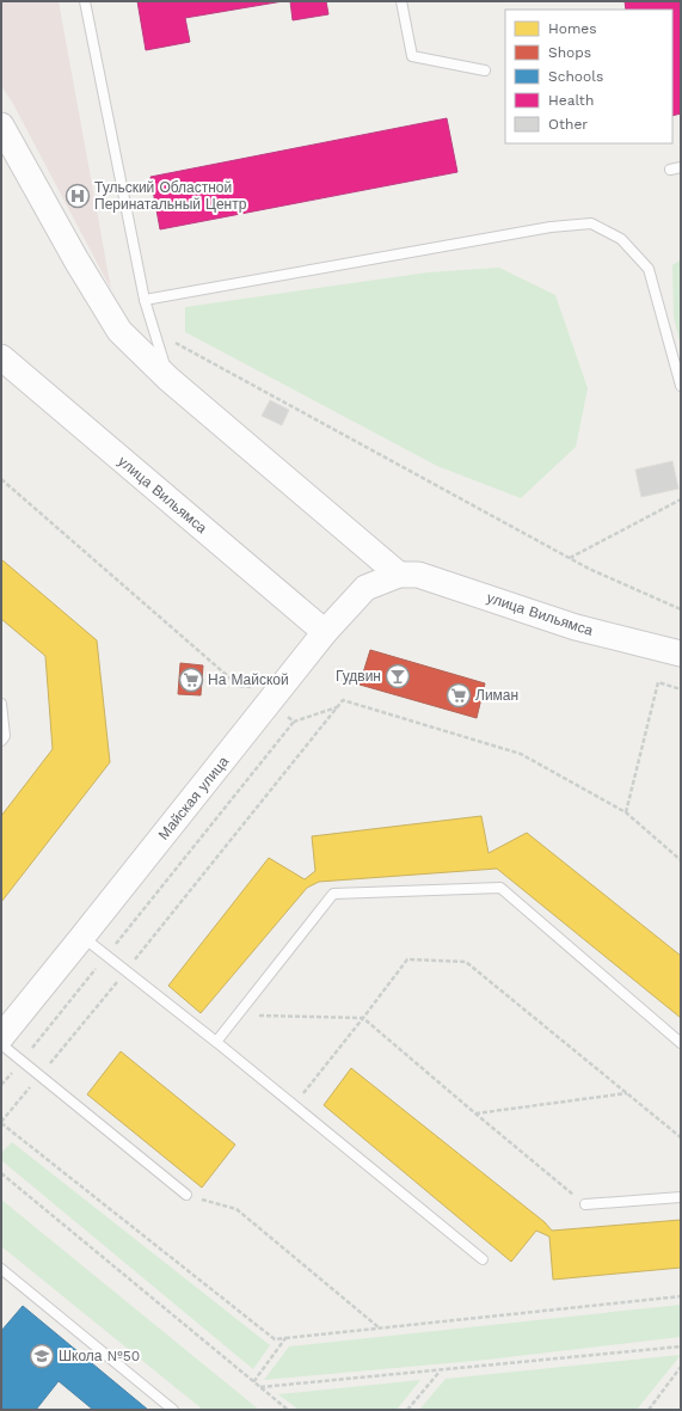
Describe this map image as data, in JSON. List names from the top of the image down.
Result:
{
  "streets": {
    "street": ["улица Вильямса", "Майская улица"]
  },
  "crossings": [
    ["улица Вильямса", "Майская улица"]
  ],
  "places": {
    "hospital": ["Тульский Областной Перинатальный Центр"],
    "bar": ["Гудвин"],
    "supermarket": ["На Майской", "Лиман"],
    "school or university": ["Школа №50"]
  },
  "legend": [
    "Homes",
    "Shops",
    "Schools",
    "Health",
    "Other"
  ]
}
